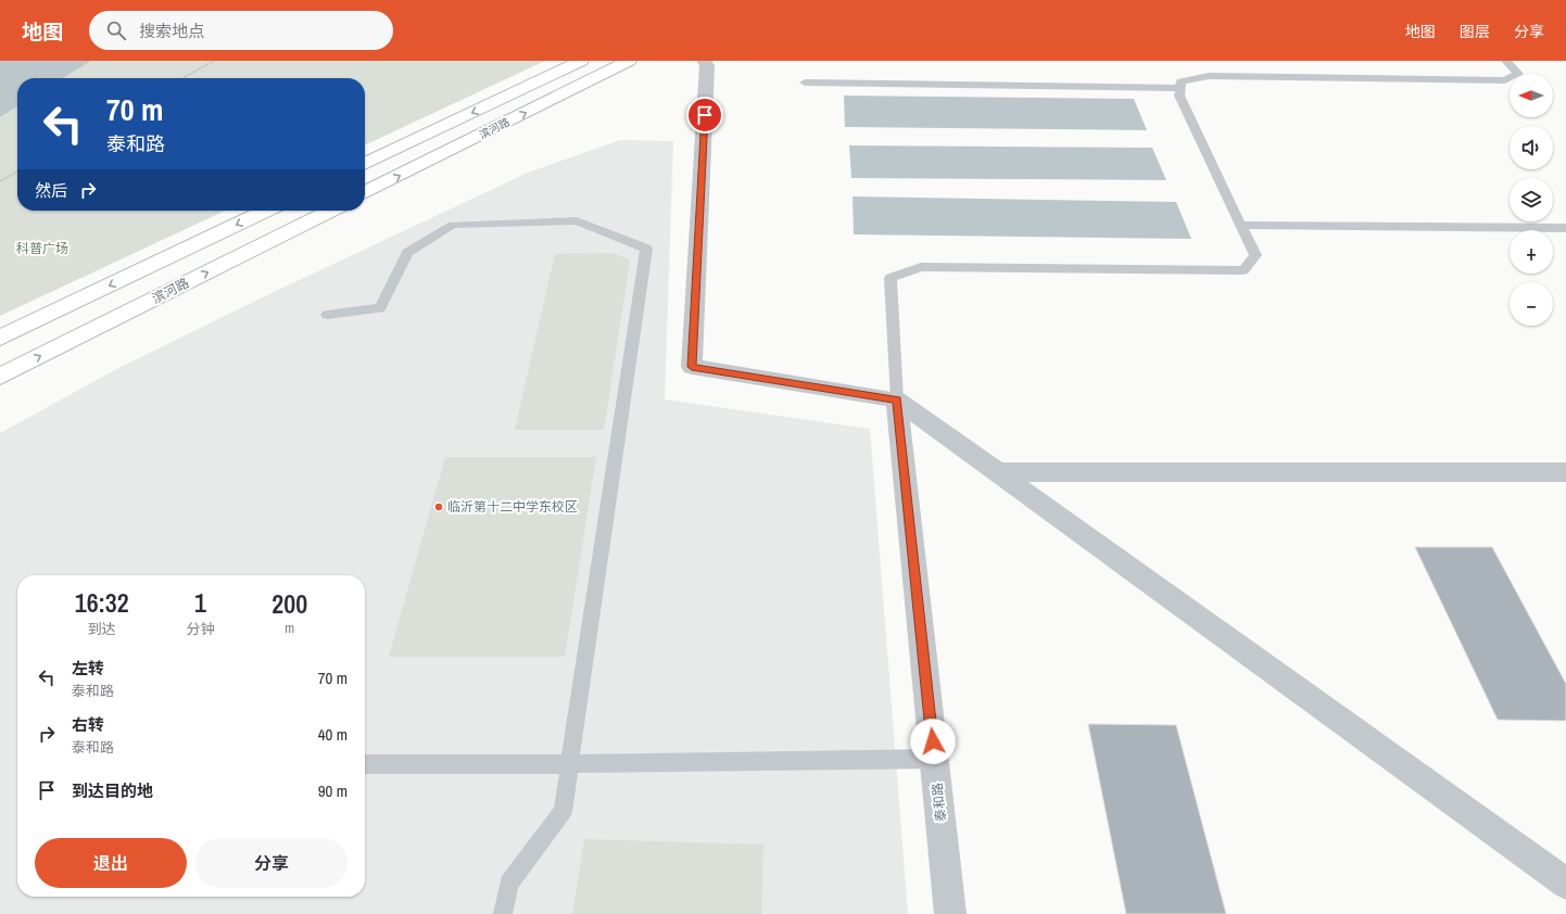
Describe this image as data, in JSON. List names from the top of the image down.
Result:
{
  "streets": {
    "main road": ["滨河路"],
    "street": ["泰和路"]
  },
  "parks": ["科普广场"],
  "places": ["临沂第十二中学东校区"],
  "north": "left",
  "page": {
    "header": "地图",
    "search": "搜索地点",
    "nav": ["地图", "图层", "分享"],
    "map_buttons": ["+", "−"],
    "turn": ["70 m", "泰和路"],
    "then": "然后",
    "eta": [
      "16:32",
      "到达",
      "1",
      "分钟",
      "200",
      "m"
    ],
    "list": [
      {
        "name": "左转",
        "note": "泰和路",
        "value": "70 m"
      },
      {
        "name": "右转",
        "note": "泰和路",
        "value": "40 m"
      },
      {
        "name": "到达目的地",
        "value": "90 m"
      }
    ],
    "buttons": ["退出", "分享"]
  }
}
